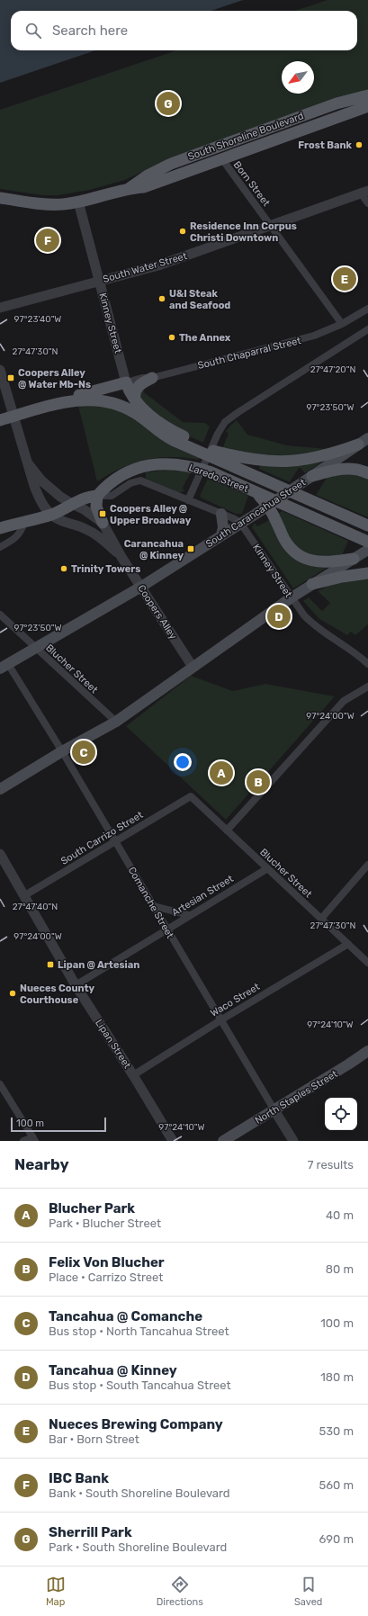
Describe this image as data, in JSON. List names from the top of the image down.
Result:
{
  "streets": {
    "main road": [
      "South Shoreline Boulevard",
      "Laredo Street",
      "South Carancahua Street",
      "North Staples Street"
    ],
    "street": [
      "Born Street",
      "South Water Street",
      "Kinney Street",
      "South Chaparral Street",
      "Coopers Alley",
      "Blucher Street",
      "South Carrizo Street",
      "Artesian Street",
      "Comanche Street",
      "Waco Street",
      "Lipan Street"
    ]
  },
  "crossings": [
    ["South Shoreline Boulevard", "Born Street"],
    ["South Shoreline Boulevard", "Kinney Street"],
    ["Born Street", "South Water Street"],
    ["Born Street", "South Chaparral Street"],
    ["South Water Street", "Kinney Street"],
    ["Kinney Street", "South Chaparral Street"],
    ["Kinney Street", "South Carancahua Street"],
    ["Laredo Street", "Coopers Alley"],
    ["South Carancahua Street", "Coopers Alley"],
    ["South Carancahua Street", "Blucher Street"],
    ["South Carancahua Street", "Comanche Street"],
    ["Blucher Street", "South Carrizo Street"],
    ["Blucher Street", "Artesian Street"],
    ["Blucher Street", "Waco Street"],
    ["South Carrizo Street", "Comanche Street"],
    ["South Carrizo Street", "Lipan Street"],
    ["Artesian Street", "Comanche Street"],
    ["Artesian Street", "Lipan Street"],
    ["Comanche Street", "Waco Street"],
    ["Comanche Street", "North Staples Street"],
    ["Waco Street", "Lipan Street"]
  ],
  "places": {
    "other": [
      "Frost Bank",
      "Residence Inn Corpus Christi Downtown",
      "U&I Steak and Seafood",
      "The Annex",
      "Trinity Towers",
      "Nueces County Courthouse"
    ],
    "transit": [
      "Coopers Alley @ Water Mb-Ns",
      "Coopers Alley @ Upper Broadway",
      "Carancahua @ Kinney",
      "Lipan @ Artesian"
    ]
  },
  "scale_bar": "100 m",
  "north": "bottom left",
  "page": {
    "search": "Search here",
    "pins": [
      "G",
      "F",
      "E",
      "D",
      "C",
      "A",
      "B"
    ],
    "scale": "100 m",
    "heading": ["Nearby", "7 results"],
    "list": [
      {
        "mark": "A",
        "name": "Blucher Park",
        "note": "Park · Blucher Street",
        "value": "40 m"
      },
      {
        "mark": "B",
        "name": "Felix Von Blucher",
        "note": "Place · Carrizo Street",
        "value": "80 m"
      },
      {
        "mark": "C",
        "name": "Tancahua @ Comanche",
        "note": "Bus stop · North Tancahua Street",
        "value": "100 m"
      },
      {
        "mark": "D",
        "name": "Tancahua @ Kinney",
        "note": "Bus stop · South Tancahua Street",
        "value": "180 m"
      },
      {
        "mark": "E",
        "name": "Nueces Brewing Company",
        "note": "Bar · Born Street",
        "value": "530 m"
      },
      {
        "mark": "F",
        "name": "IBC Bank",
        "note": "Bank · South Shoreline Boulevard",
        "value": "560 m"
      },
      {
        "mark": "G",
        "name": "Sherrill Park",
        "note": "Park · South Shoreline Boulevard",
        "value": "690 m"
      }
    ],
    "nav": ["Map", "Directions", "Saved"]
  },
  "coordinates": [
    "97°23'40\"W",
    "27°47'30\"N",
    "27°47'20\"N",
    "97°23'50\"W",
    "97°24'00\"W",
    "27°47'40\"N",
    "97°24'10\"W"
  ]
}
